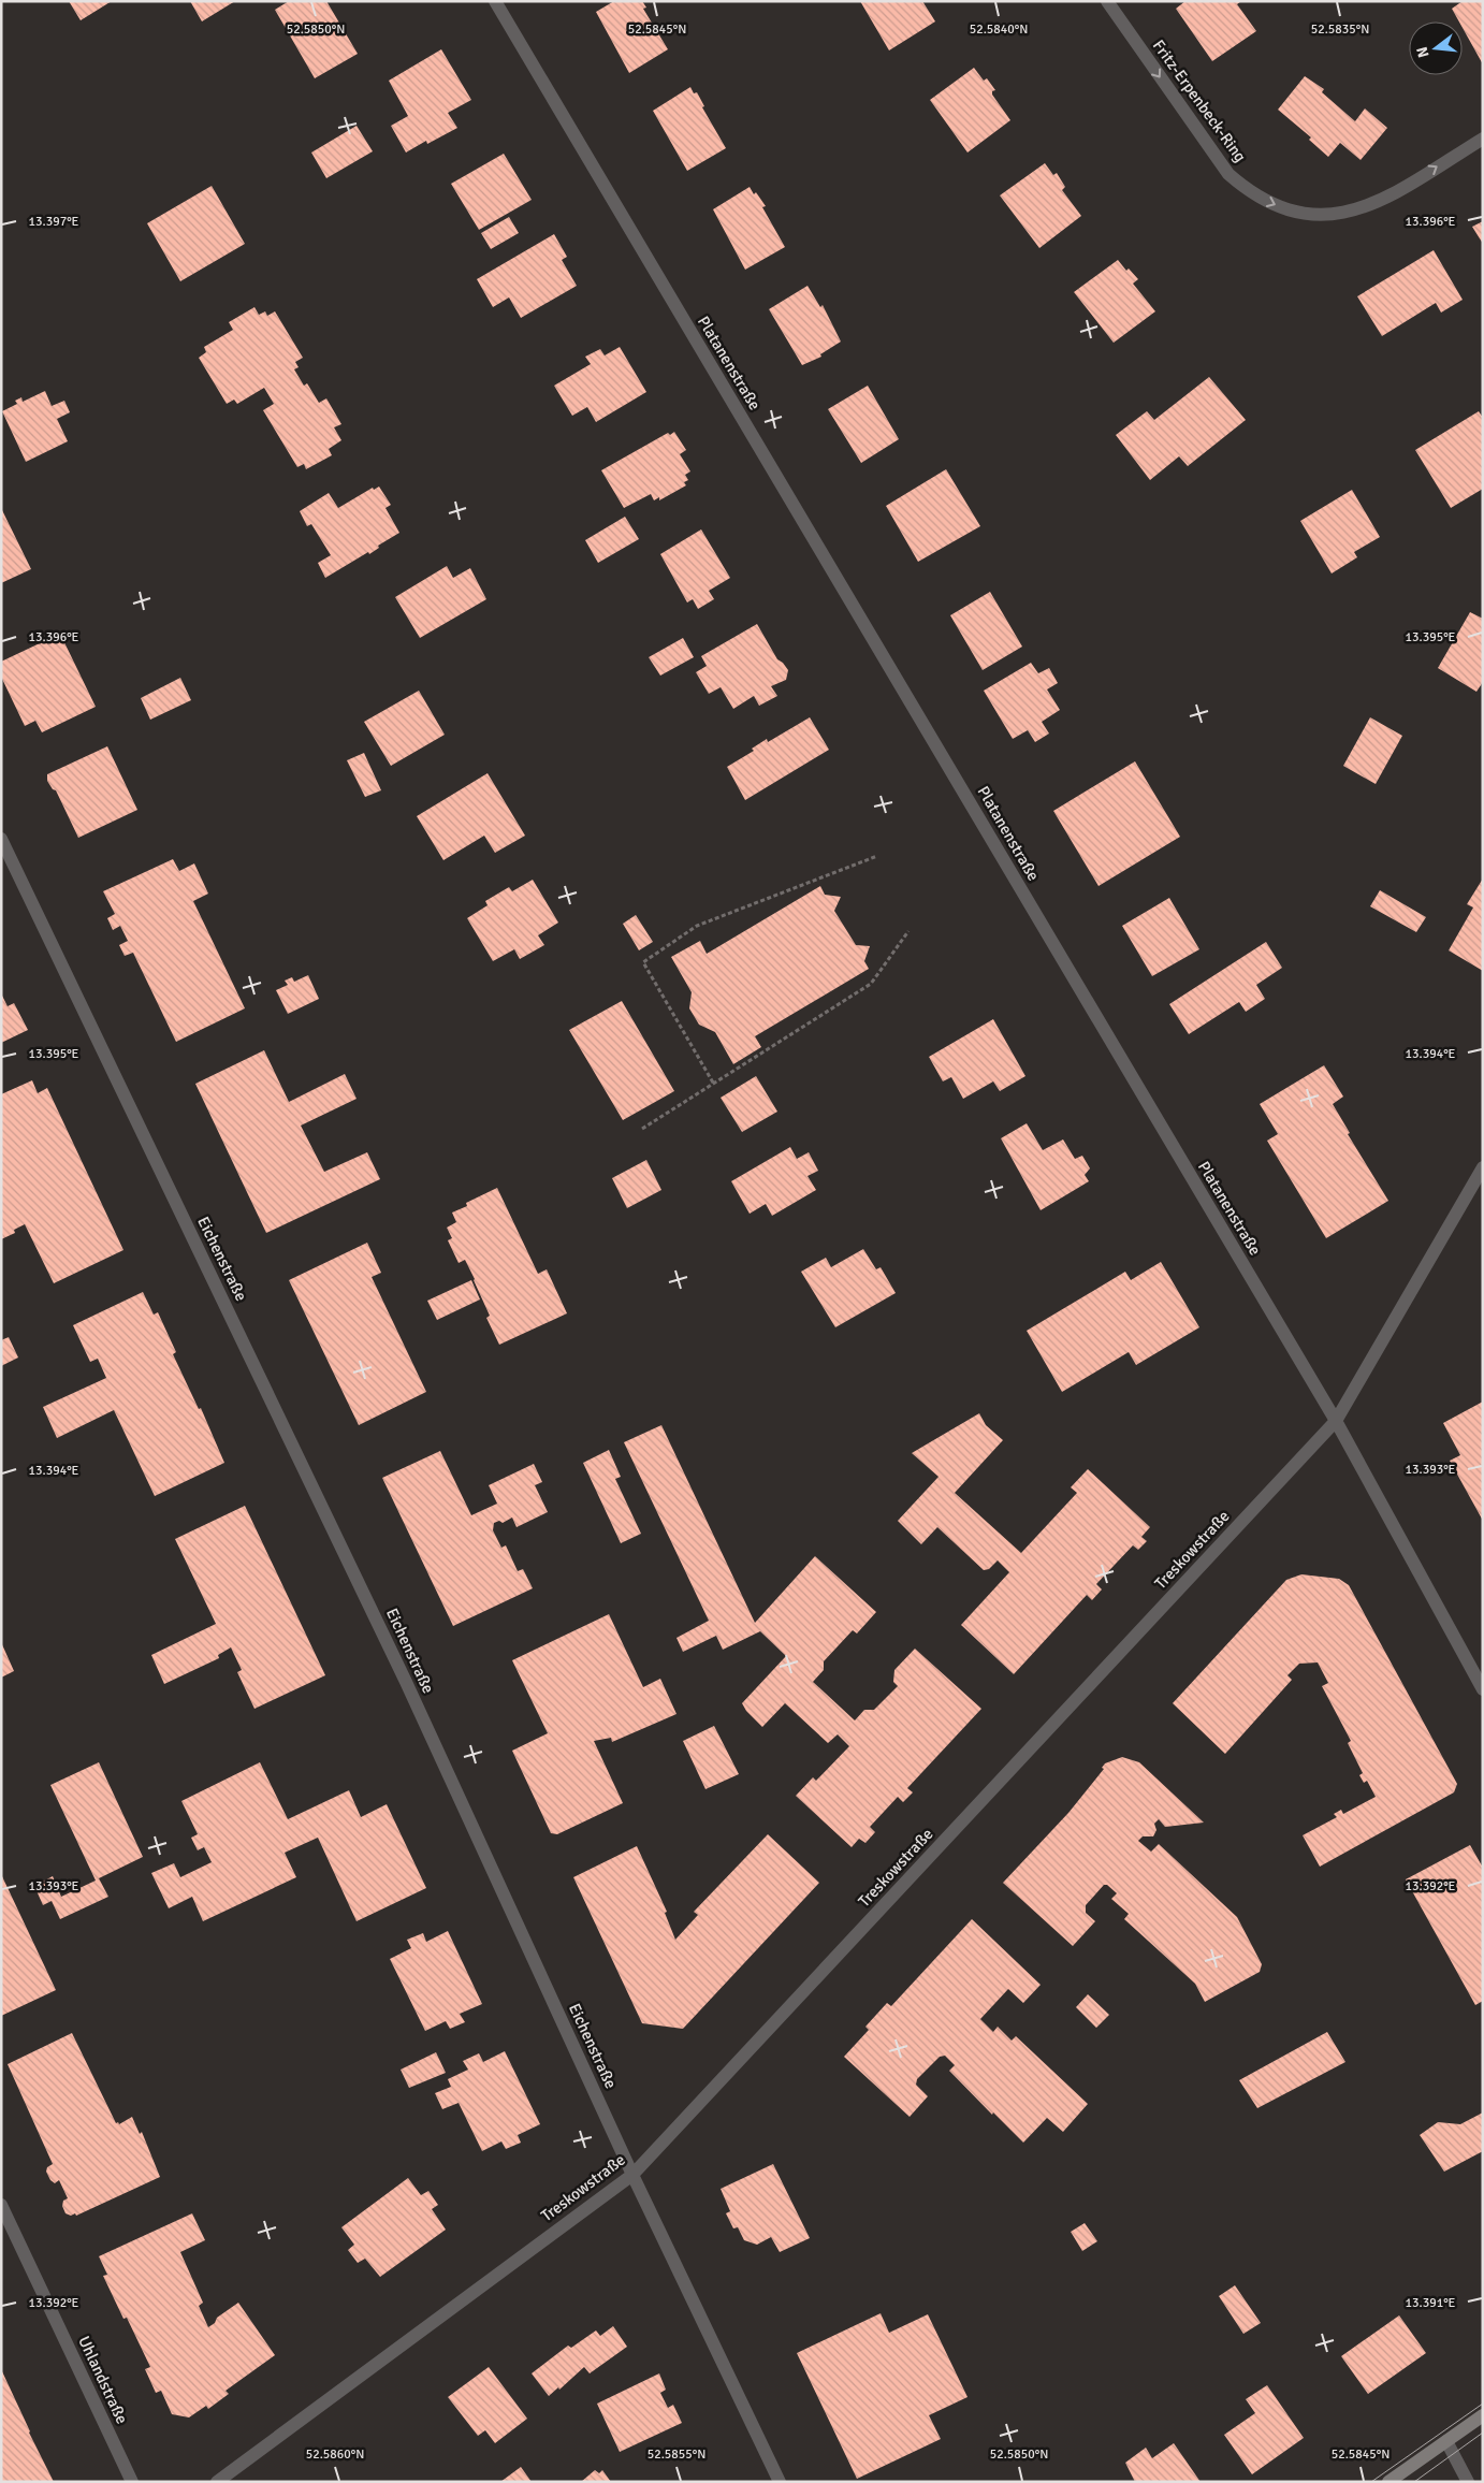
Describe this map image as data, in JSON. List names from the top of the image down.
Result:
{
  "streets": {
    "street": [
      "Fritz-Erpenbeck-Ring",
      "Platanenstraße",
      "Eichenstraße",
      "Treskowstraße",
      "Uhlandstraße"
    ]
  },
  "crossings": [
    ["Platanenstraße", "Treskowstraße"],
    ["Eichenstraße", "Treskowstraße"]
  ],
  "one_way": ["Fritz-Erpenbeck-Ring"],
  "north": "left",
  "coordinates": [
    "52.5850°N",
    "52.5845°N",
    "52.5840°N",
    "52.5835°N",
    "13.396°E",
    "13.397°E",
    "13.395°E",
    "13.394°E",
    "13.393°E",
    "13.392°E",
    "13.391°E",
    "52.5860°N",
    "52.5855°N"
  ]
}
